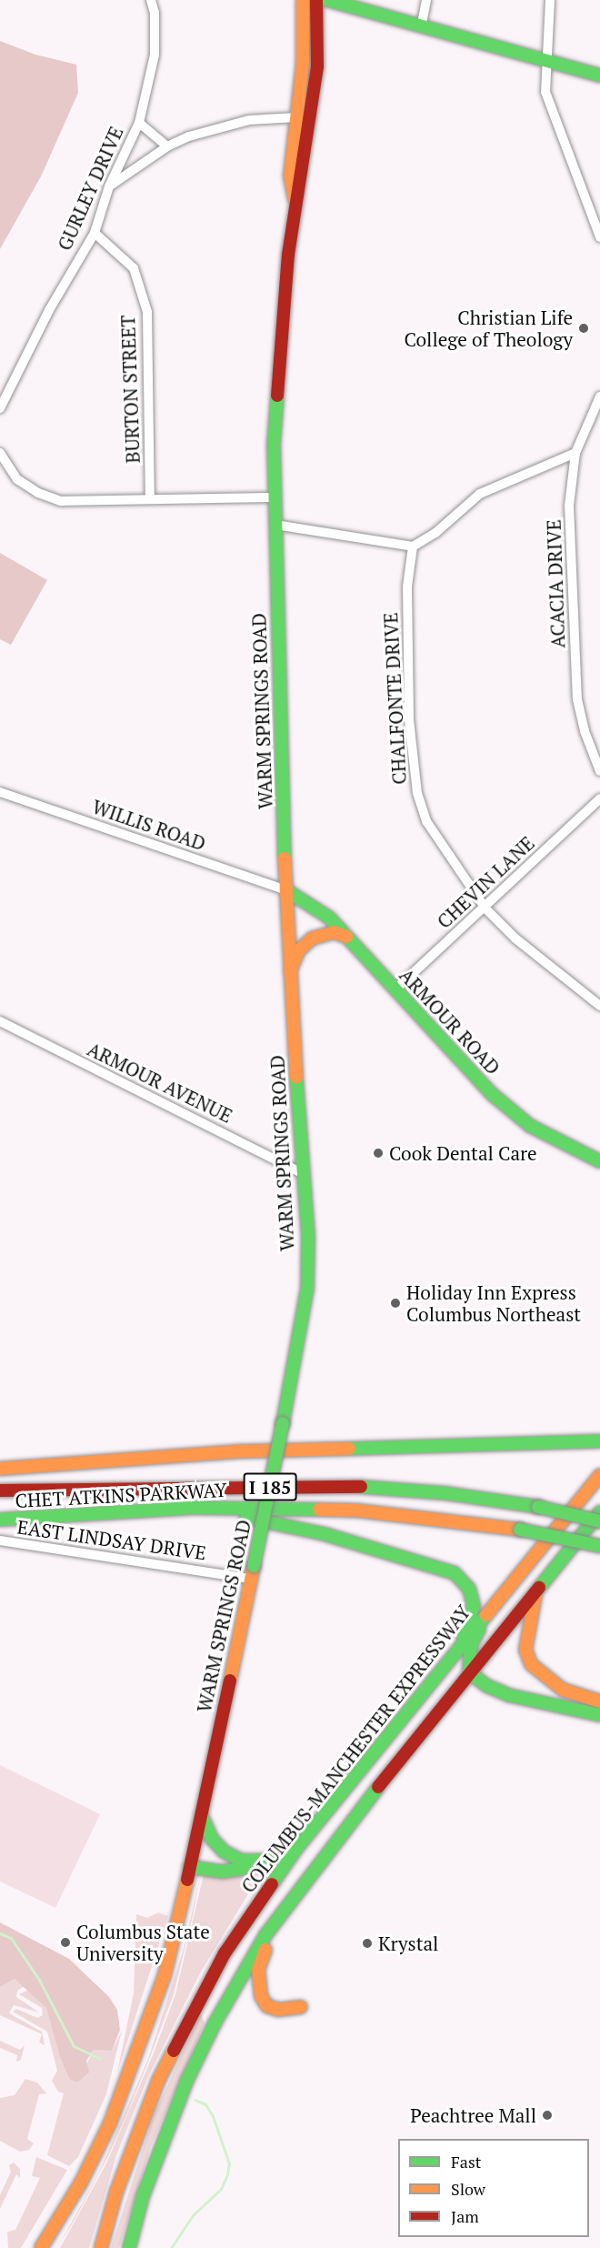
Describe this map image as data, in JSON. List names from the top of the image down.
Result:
{
  "streets": {
    "main road": [
      "WARM SPRINGS ROAD",
      "ARMOUR ROAD",
      "I 185",
      "CHET ATKINS PARKWAY",
      "COLUMBUS-MANCHESTER EXPRESSWAY"
    ],
    "street": [
      "GURLEY DRIVE",
      "BURTON STREET",
      "ACACIA DRIVE",
      "CHALFONTE DRIVE",
      "WILLIS ROAD",
      "CHEVIN LANE",
      "ARMOUR AVENUE",
      "EAST LINDSAY DRIVE"
    ]
  },
  "crossings": [
    ["GURLEY DRIVE", "BURTON STREET"],
    ["CHALFONTE DRIVE", "CHEVIN LANE"],
    ["WARM SPRINGS ROAD", "WILLIS ROAD"],
    ["WARM SPRINGS ROAD", "ARMOUR ROAD"],
    ["WARM SPRINGS ROAD", "ARMOUR AVENUE"],
    ["WARM SPRINGS ROAD", "EAST LINDSAY DRIVE"],
    ["WILLIS ROAD", "ARMOUR ROAD"],
    ["CHEVIN LANE", "ARMOUR ROAD"]
  ],
  "places": [
    "Christian Life College of Theology",
    "Cook Dental Care",
    "Holiday Inn Express Columbus Northeast",
    "Columbus State University",
    "Krystal",
    "Peachtree Mall"
  ],
  "legend": ["Fast", "Slow", "Jam"]
}
